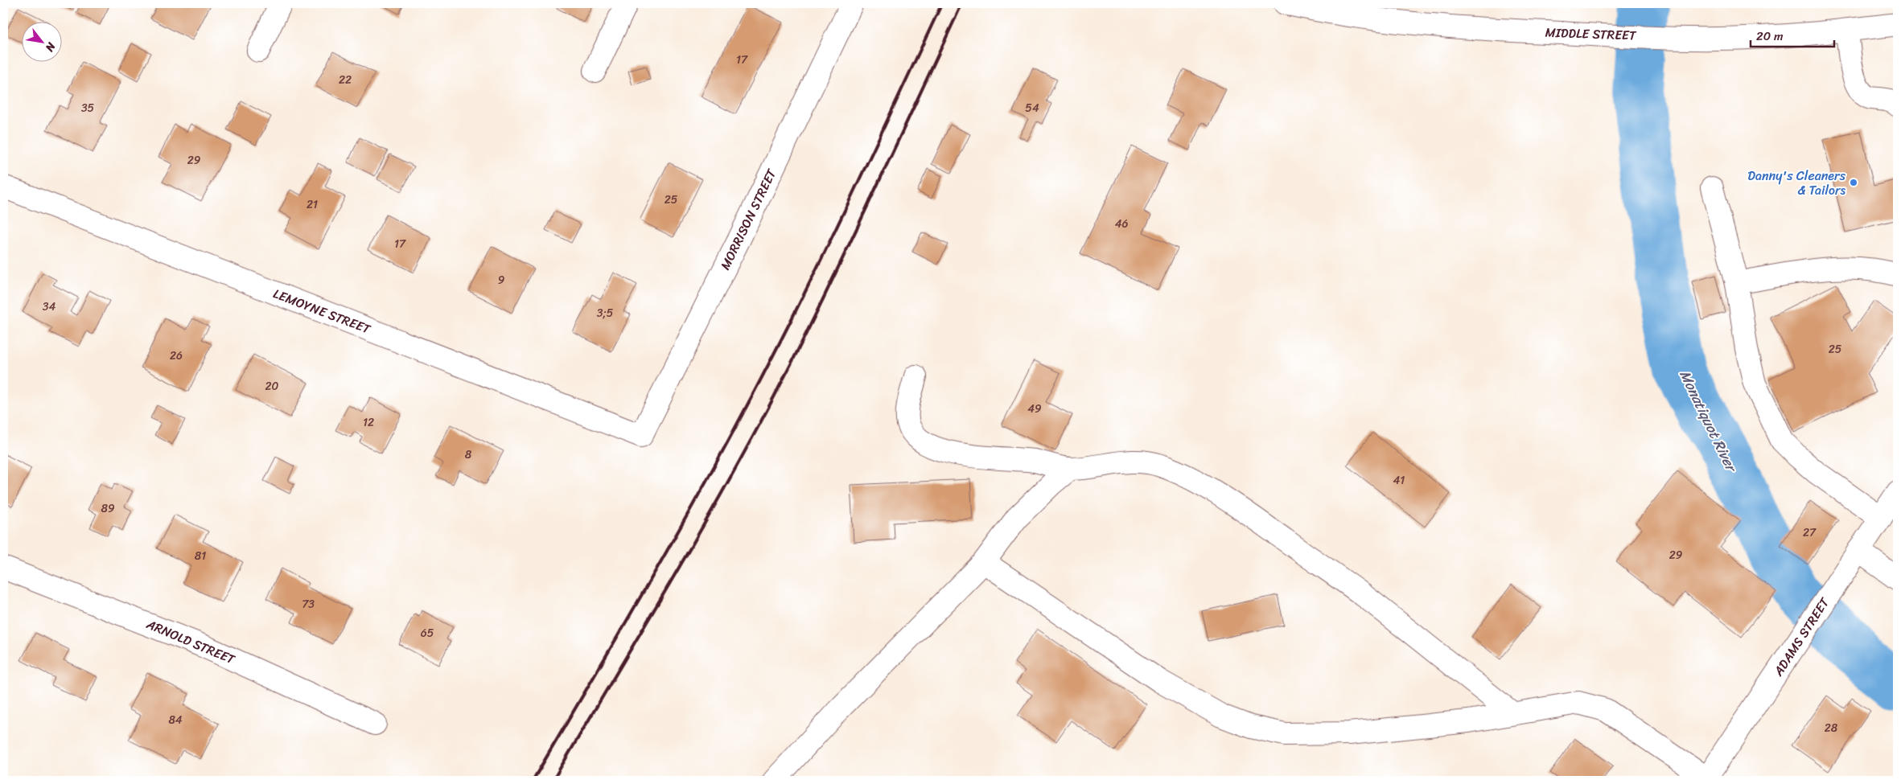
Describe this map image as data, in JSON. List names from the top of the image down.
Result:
{
  "streets": {
    "street": [
      "MIDDLE STREET",
      "MORRISON STREET",
      "LEMOYNE STREET",
      "ADAMS STREET",
      "ARNOLD STREET"
    ]
  },
  "crossings": [
    ["MORRISON STREET", "LEMOYNE STREET"]
  ],
  "water": ["Monatiquot River"],
  "places": ["Danny's Cleaners & Tailors"],
  "house_numbers": [
    "17",
    "22",
    "35",
    "54",
    "29",
    "25",
    "21",
    "46",
    "17",
    "9",
    "34",
    "3;5",
    "25",
    "26",
    "20",
    "49",
    "12",
    "8",
    "41",
    "89",
    "27",
    "29",
    "81",
    "73",
    "65",
    "84",
    "28"
  ],
  "scale_bar": "20 m",
  "north": "bottom right"
}
